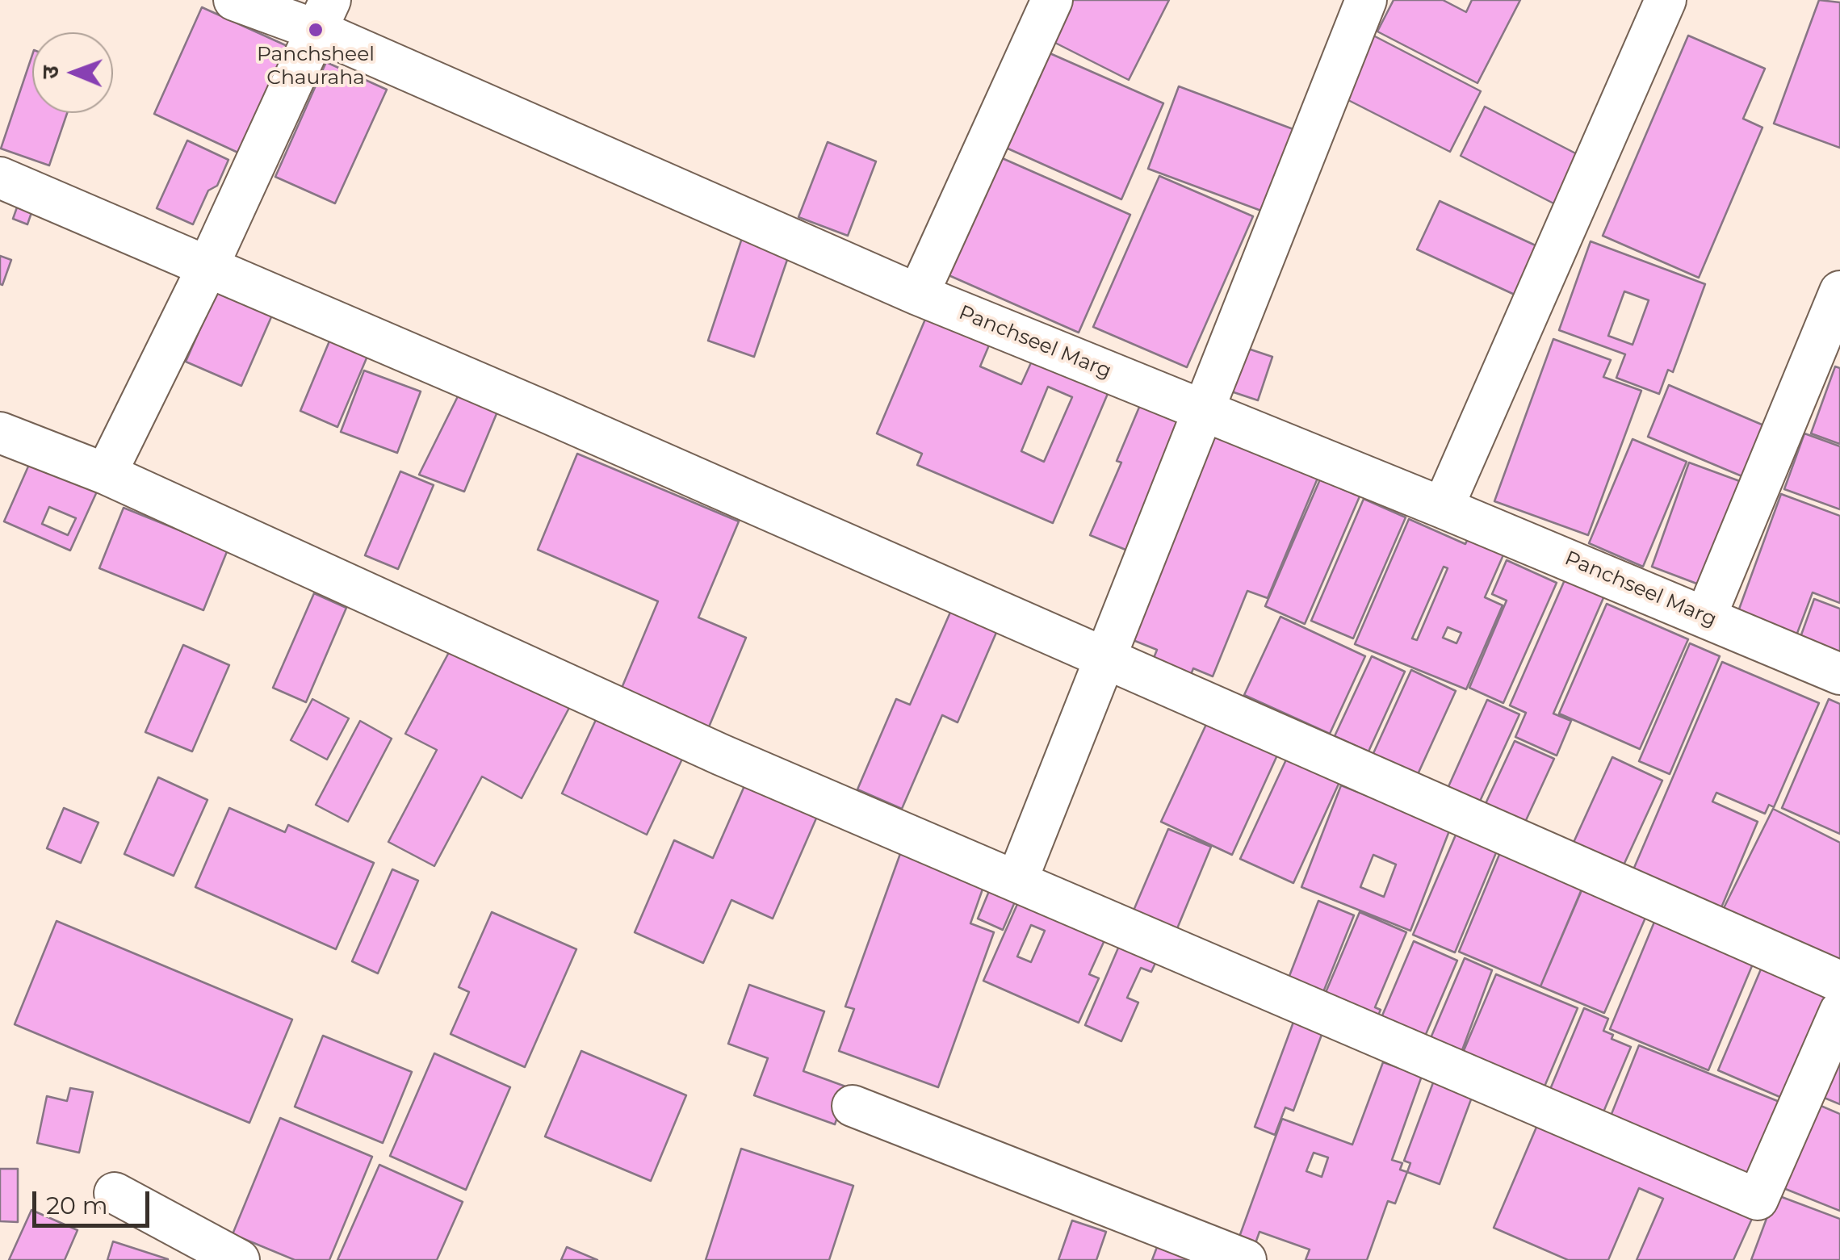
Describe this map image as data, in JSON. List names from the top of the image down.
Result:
{
  "streets": {
    "street": ["Panchseel Marg"]
  },
  "places": ["Panchsheel Chauraha"],
  "scale_bar": "20 m",
  "north": "left"
}
